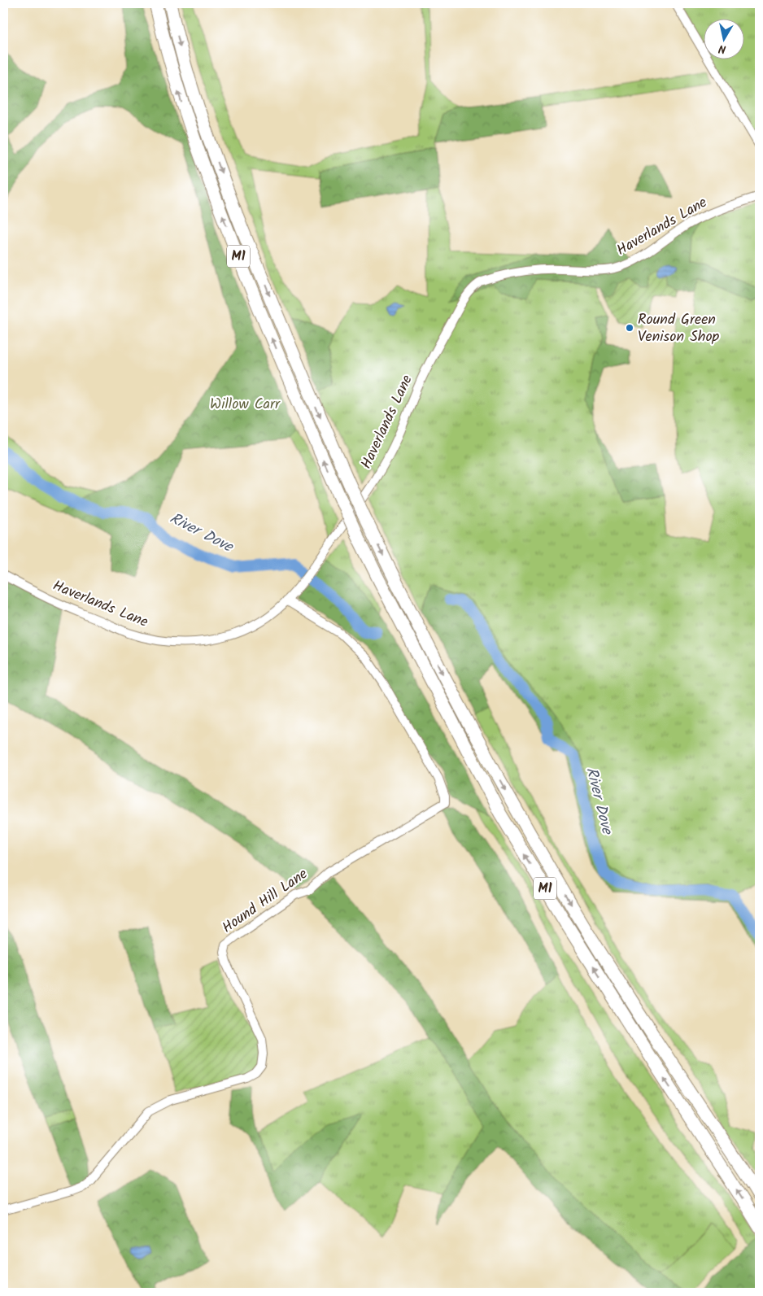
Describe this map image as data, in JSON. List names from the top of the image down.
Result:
{
  "streets": {
    "highway": ["M1"],
    "street": ["Haverlands Lane", "Hound Hill Lane"]
  },
  "crossings": [
    ["Haverlands Lane", "Hound Hill Lane"]
  ],
  "water": ["River Dove"],
  "parks": ["Willow Carr"],
  "places": ["Round Green Venison Shop"],
  "north": "bottom"
}
